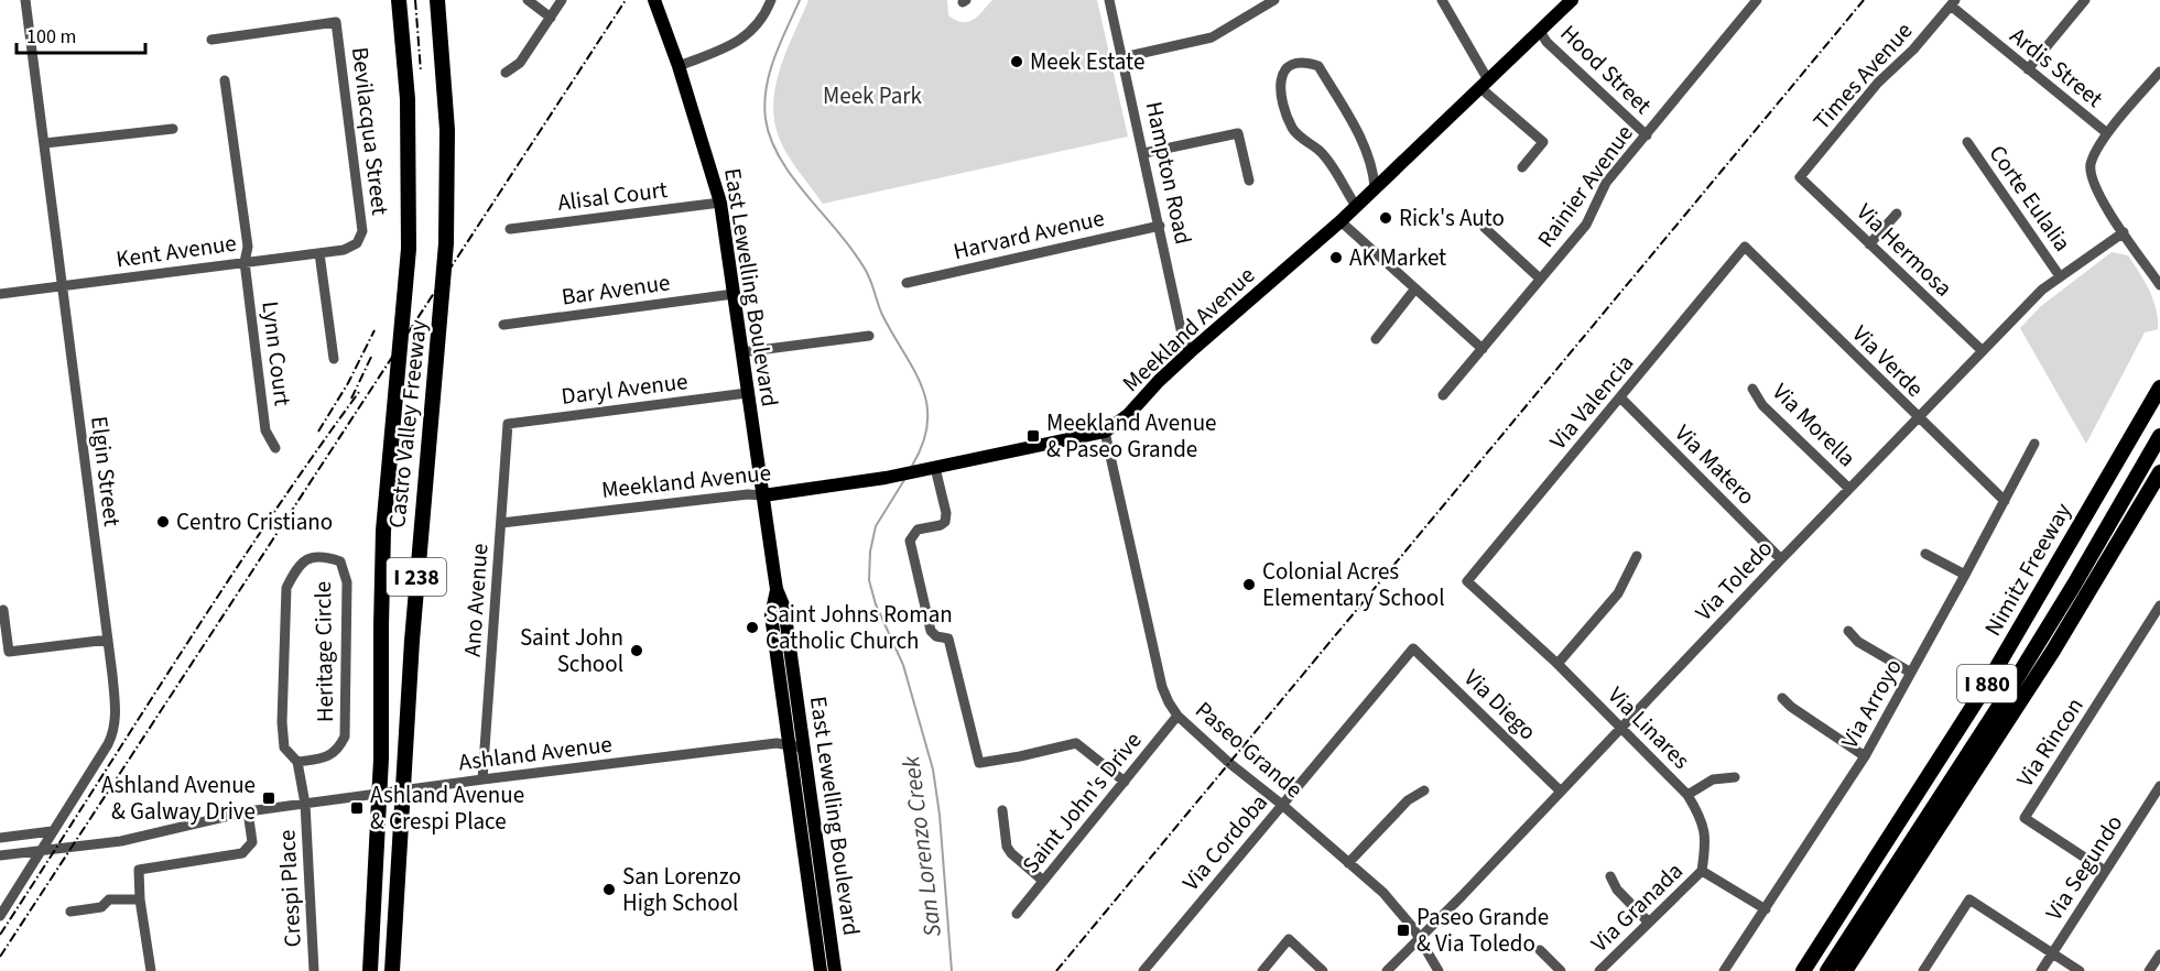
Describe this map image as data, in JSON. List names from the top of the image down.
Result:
{
  "streets": {
    "highway": [
      "Castro Valley Freeway",
      "Nimitz Freeway",
      "I 238",
      "I 880"
    ],
    "main road": ["East Lewelling Boulevard", "Meekland Avenue"],
    "street": [
      "Ardis Street",
      "Hood Street",
      "Times Avenue",
      "Bevilacqua Street",
      "Hampton Road",
      "Rainier Avenue",
      "Alisal Court",
      "Corte Eulalia",
      "Harvard Avenue",
      "Via Hermosa",
      "Kent Avenue",
      "Bar Avenue",
      "Lynn Court",
      "Via Verde",
      "Daryl Avenue",
      "Via Valencia",
      "Via Morella",
      "Via Matero",
      "Elgin Street",
      "Via Toledo",
      "Ano Avenue",
      "Heritage Circle",
      "Via Arroyo",
      "Via Diego",
      "Via Linares",
      "Via Rincon",
      "Paseo Grande",
      "Ashland Avenue",
      "Saint John's Drive",
      "Via Cordoba",
      "Via Segundo",
      "Crespi Place",
      "Via Granada"
    ]
  },
  "crossings": [
    ["Ardis Street", "Times Avenue"],
    ["Hood Street", "Rainier Avenue"],
    ["Hood Street", "Meekland Avenue"],
    ["Times Avenue", "Via Hermosa"],
    ["Bevilacqua Street", "Kent Avenue"],
    ["Hampton Road", "Harvard Avenue"],
    ["Hampton Road", "Meekland Avenue"],
    ["Alisal Court", "East Lewelling Boulevard"],
    ["Corte Eulalia", "Via Toledo"],
    ["Via Hermosa", "Via Toledo"],
    ["Kent Avenue", "Lynn Court"],
    ["Kent Avenue", "Elgin Street"],
    ["East Lewelling Boulevard", "Bar Avenue"],
    ["East Lewelling Boulevard", "Meekland Avenue"],
    ["East Lewelling Boulevard", "Daryl Avenue"],
    ["East Lewelling Boulevard", "Ashland Avenue"],
    ["Meekland Avenue", "Ano Avenue"],
    ["Meekland Avenue", "Paseo Grande"],
    ["Via Verde", "Via Valencia"],
    ["Via Verde", "Via Toledo"],
    ["Via Verde", "Via Arroyo"],
    ["Daryl Avenue", "Ano Avenue"],
    ["Via Valencia", "Via Matero"],
    ["Via Valencia", "Via Linares"],
    ["Via Morella", "Via Toledo"],
    ["Via Matero", "Via Toledo"],
    ["Via Toledo", "Via Diego"],
    ["Via Toledo", "Via Linares"],
    ["Via Toledo", "Paseo Grande"],
    ["Ano Avenue", "Ashland Avenue"],
    ["Heritage Circle", "Ashland Avenue"],
    ["Heritage Circle", "Crespi Place"],
    ["Via Diego", "Via Cordoba"],
    ["Via Linares", "Via Granada"],
    ["Via Rincon", "Via Segundo"],
    ["Paseo Grande", "Saint John's Drive"],
    ["Paseo Grande", "Via Cordoba"],
    ["Ashland Avenue", "Crespi Place"]
  ],
  "water": ["San Lorenzo Creek"],
  "parks": ["Meek Park"],
  "places": {
    "other": [
      "Meek Estate",
      "Rick's Auto",
      "AK Market",
      "Centro Cristiano",
      "Colonial Acres Elementary School",
      "Saint Johns Roman Catholic Church",
      "Saint John School",
      "San Lorenzo High School"
    ],
    "transit": [
      "Meekland Avenue & Paseo Grande",
      "Ashland Avenue & Galway Drive",
      "Ashland Avenue & Crespi Place",
      "Paseo Grande & Via Toledo"
    ]
  },
  "scale_bar": "100 m"
}
